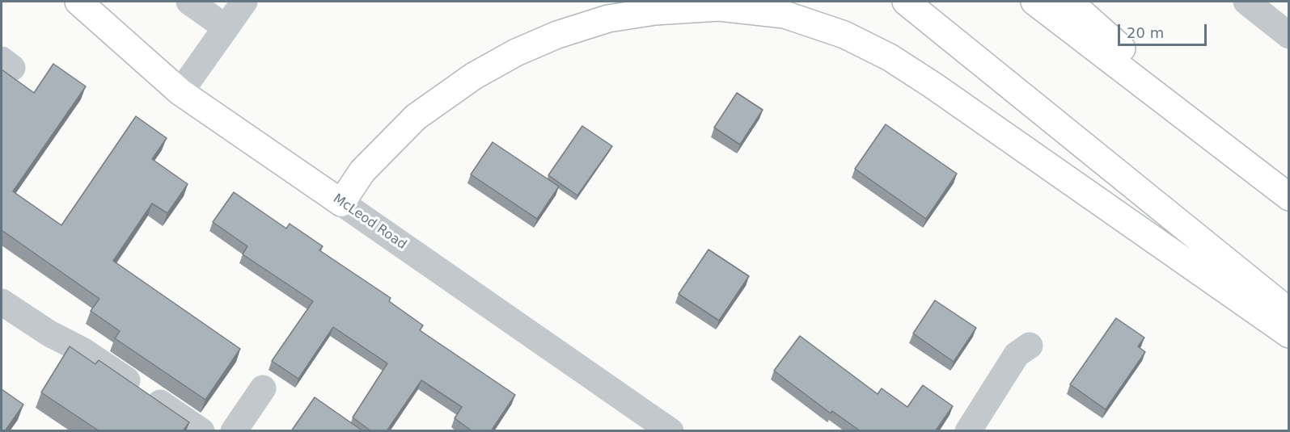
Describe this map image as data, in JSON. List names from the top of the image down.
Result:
{
  "streets": {
    "main road": ["McLeod Road"]
  },
  "scale_bar": "20 m"
}
